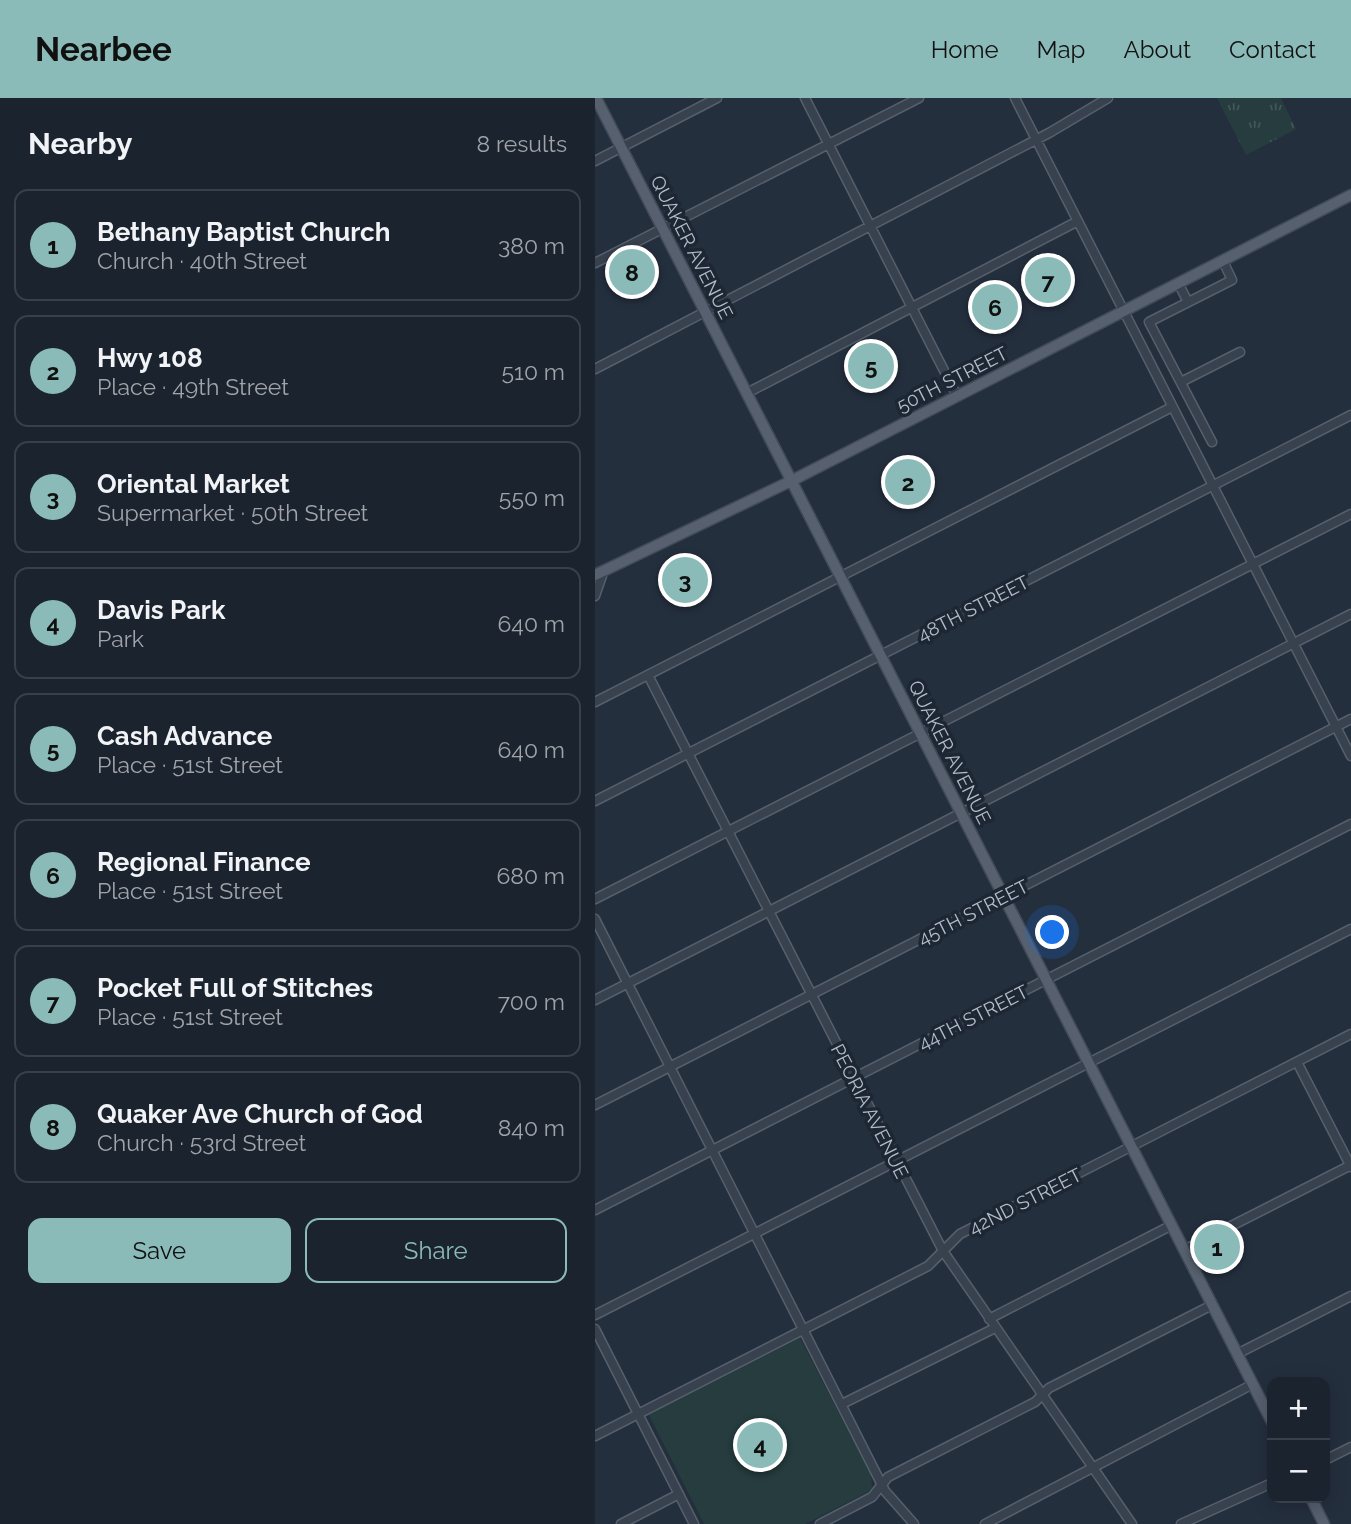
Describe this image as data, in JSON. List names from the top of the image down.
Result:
{
  "streets": {
    "main road": ["QUAKER AVENUE", "50TH STREET"],
    "street": [
      "48TH STREET",
      "45TH STREET",
      "44TH STREET",
      "PEORIA AVENUE",
      "42ND STREET"
    ]
  },
  "crossings": [
    ["QUAKER AVENUE", "50TH STREET"],
    ["QUAKER AVENUE", "48TH STREET"],
    ["QUAKER AVENUE", "45TH STREET"],
    ["QUAKER AVENUE", "44TH STREET"],
    ["QUAKER AVENUE", "42ND STREET"],
    ["48TH STREET", "PEORIA AVENUE"],
    ["45TH STREET", "PEORIA AVENUE"],
    ["44TH STREET", "PEORIA AVENUE"],
    ["PEORIA AVENUE", "42ND STREET"]
  ],
  "page": {
    "header": "Nearbee",
    "nav": [
      "Home",
      "Map",
      "About",
      "Contact"
    ],
    "heading": ["Nearby", "8 results"],
    "list": [
      {
        "mark": "1",
        "name": "Bethany Baptist Church",
        "note": "Church · 40th Street",
        "value": "380 m"
      },
      {
        "mark": "2",
        "name": "Hwy 108",
        "note": "Place · 49th Street",
        "value": "510 m"
      },
      {
        "mark": "3",
        "name": "Oriental Market",
        "note": "Supermarket · 50th Street",
        "value": "550 m"
      },
      {
        "mark": "4",
        "name": "Davis Park",
        "note": "Park",
        "value": "640 m"
      },
      {
        "mark": "5",
        "name": "Cash Advance",
        "note": "Place · 51st Street",
        "value": "640 m"
      },
      {
        "mark": "6",
        "name": "Regional Finance",
        "note": "Place · 51st Street",
        "value": "680 m"
      },
      {
        "mark": "7",
        "name": "Pocket Full of Stitches",
        "note": "Place · 51st Street",
        "value": "700 m"
      },
      {
        "mark": "8",
        "name": "Quaker Ave Church of God",
        "note": "Church · 53rd Street",
        "value": "840 m"
      }
    ],
    "pins": [
      "8",
      "7",
      "6",
      "5",
      "2",
      "3",
      "1",
      "4"
    ],
    "buttons": ["Save", "Share"],
    "map_buttons": ["+", "−"]
  }
}
